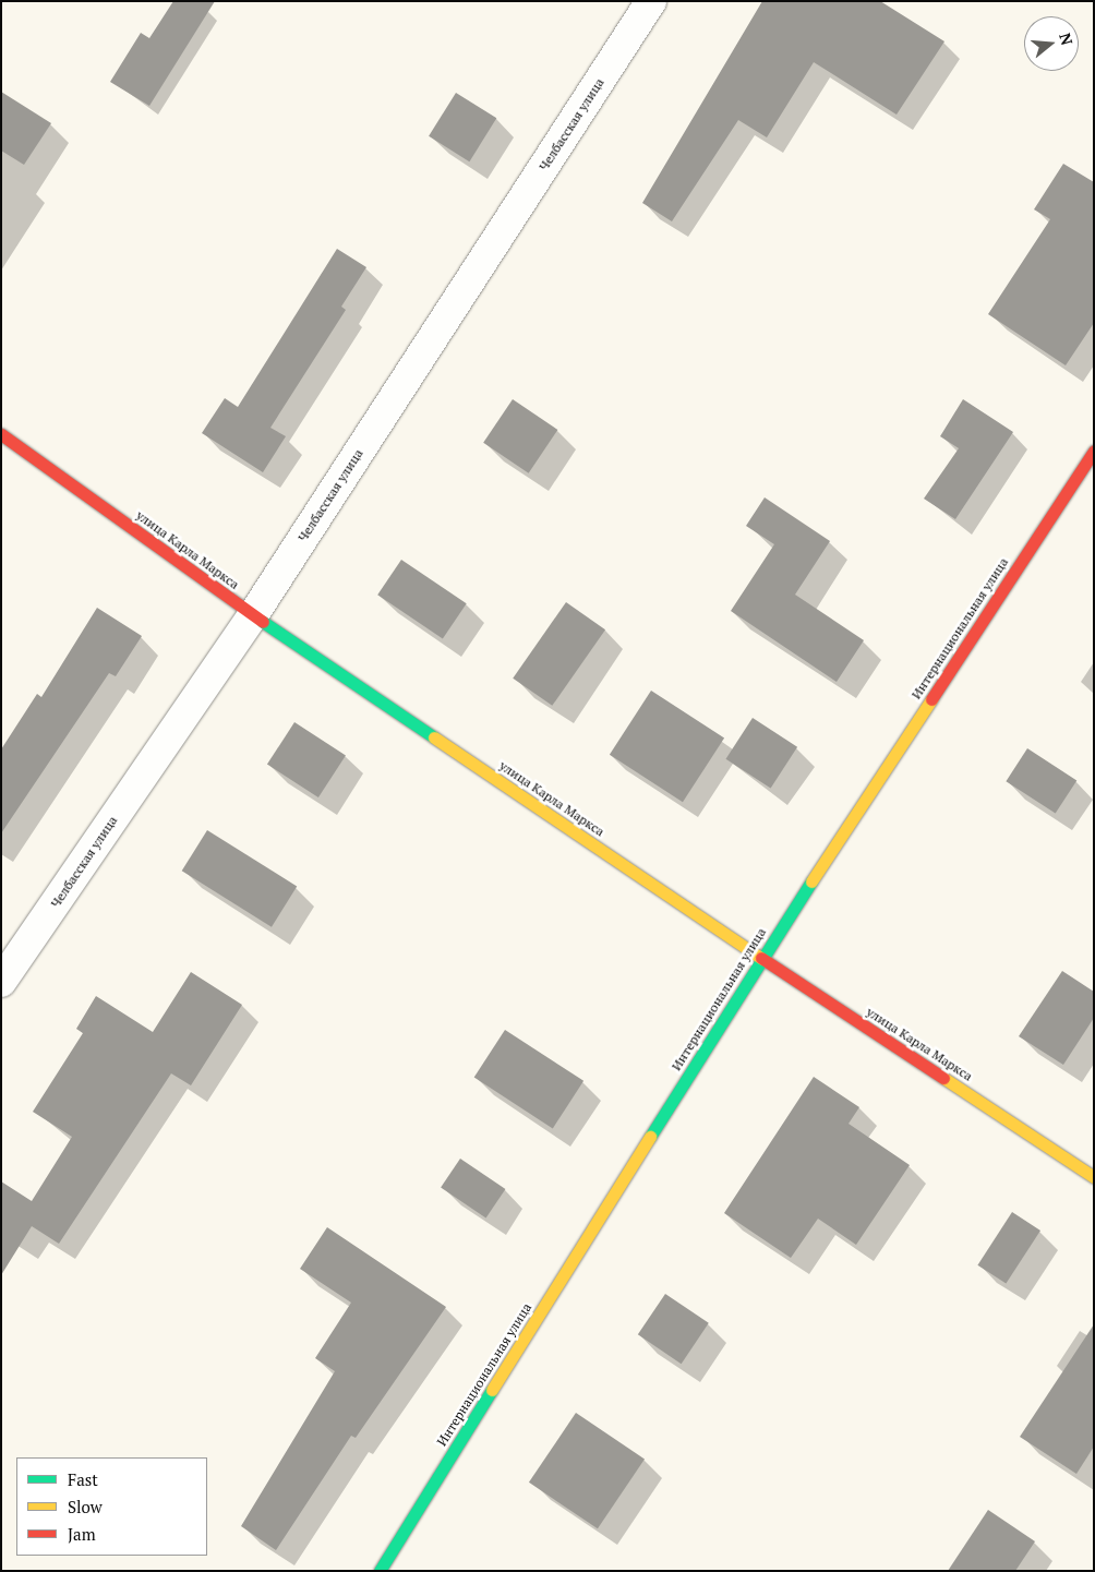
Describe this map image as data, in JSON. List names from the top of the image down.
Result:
{
  "streets": {
    "street": ["Челбасская улица", "улица Карла Маркса", "Интернациональная улица"]
  },
  "crossings": [
    ["Челбасская улица", "улица Карла Маркса"],
    ["улица Карла Маркса", "Интернациональная улица"]
  ],
  "legend": ["Fast", "Slow", "Jam"],
  "north": "right"
}
